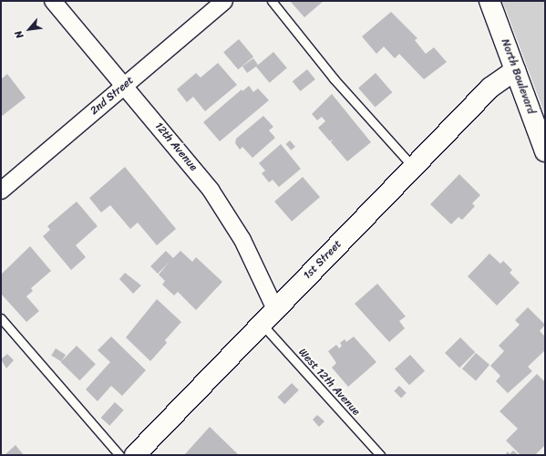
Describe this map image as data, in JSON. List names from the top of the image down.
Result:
{
  "streets": {
    "street": [
      "North Boulevard",
      "2nd Street",
      "12th Avenue",
      "1st Street"
    ],
    "lane": ["West 12th Avenue"]
  },
  "crossings": [
    ["North Boulevard", "1st Street"],
    ["2nd Street", "12th Avenue"],
    ["12th Avenue", "1st Street"],
    ["1st Street", "West 12th Avenue"]
  ],
  "north": "bottom left"
}
